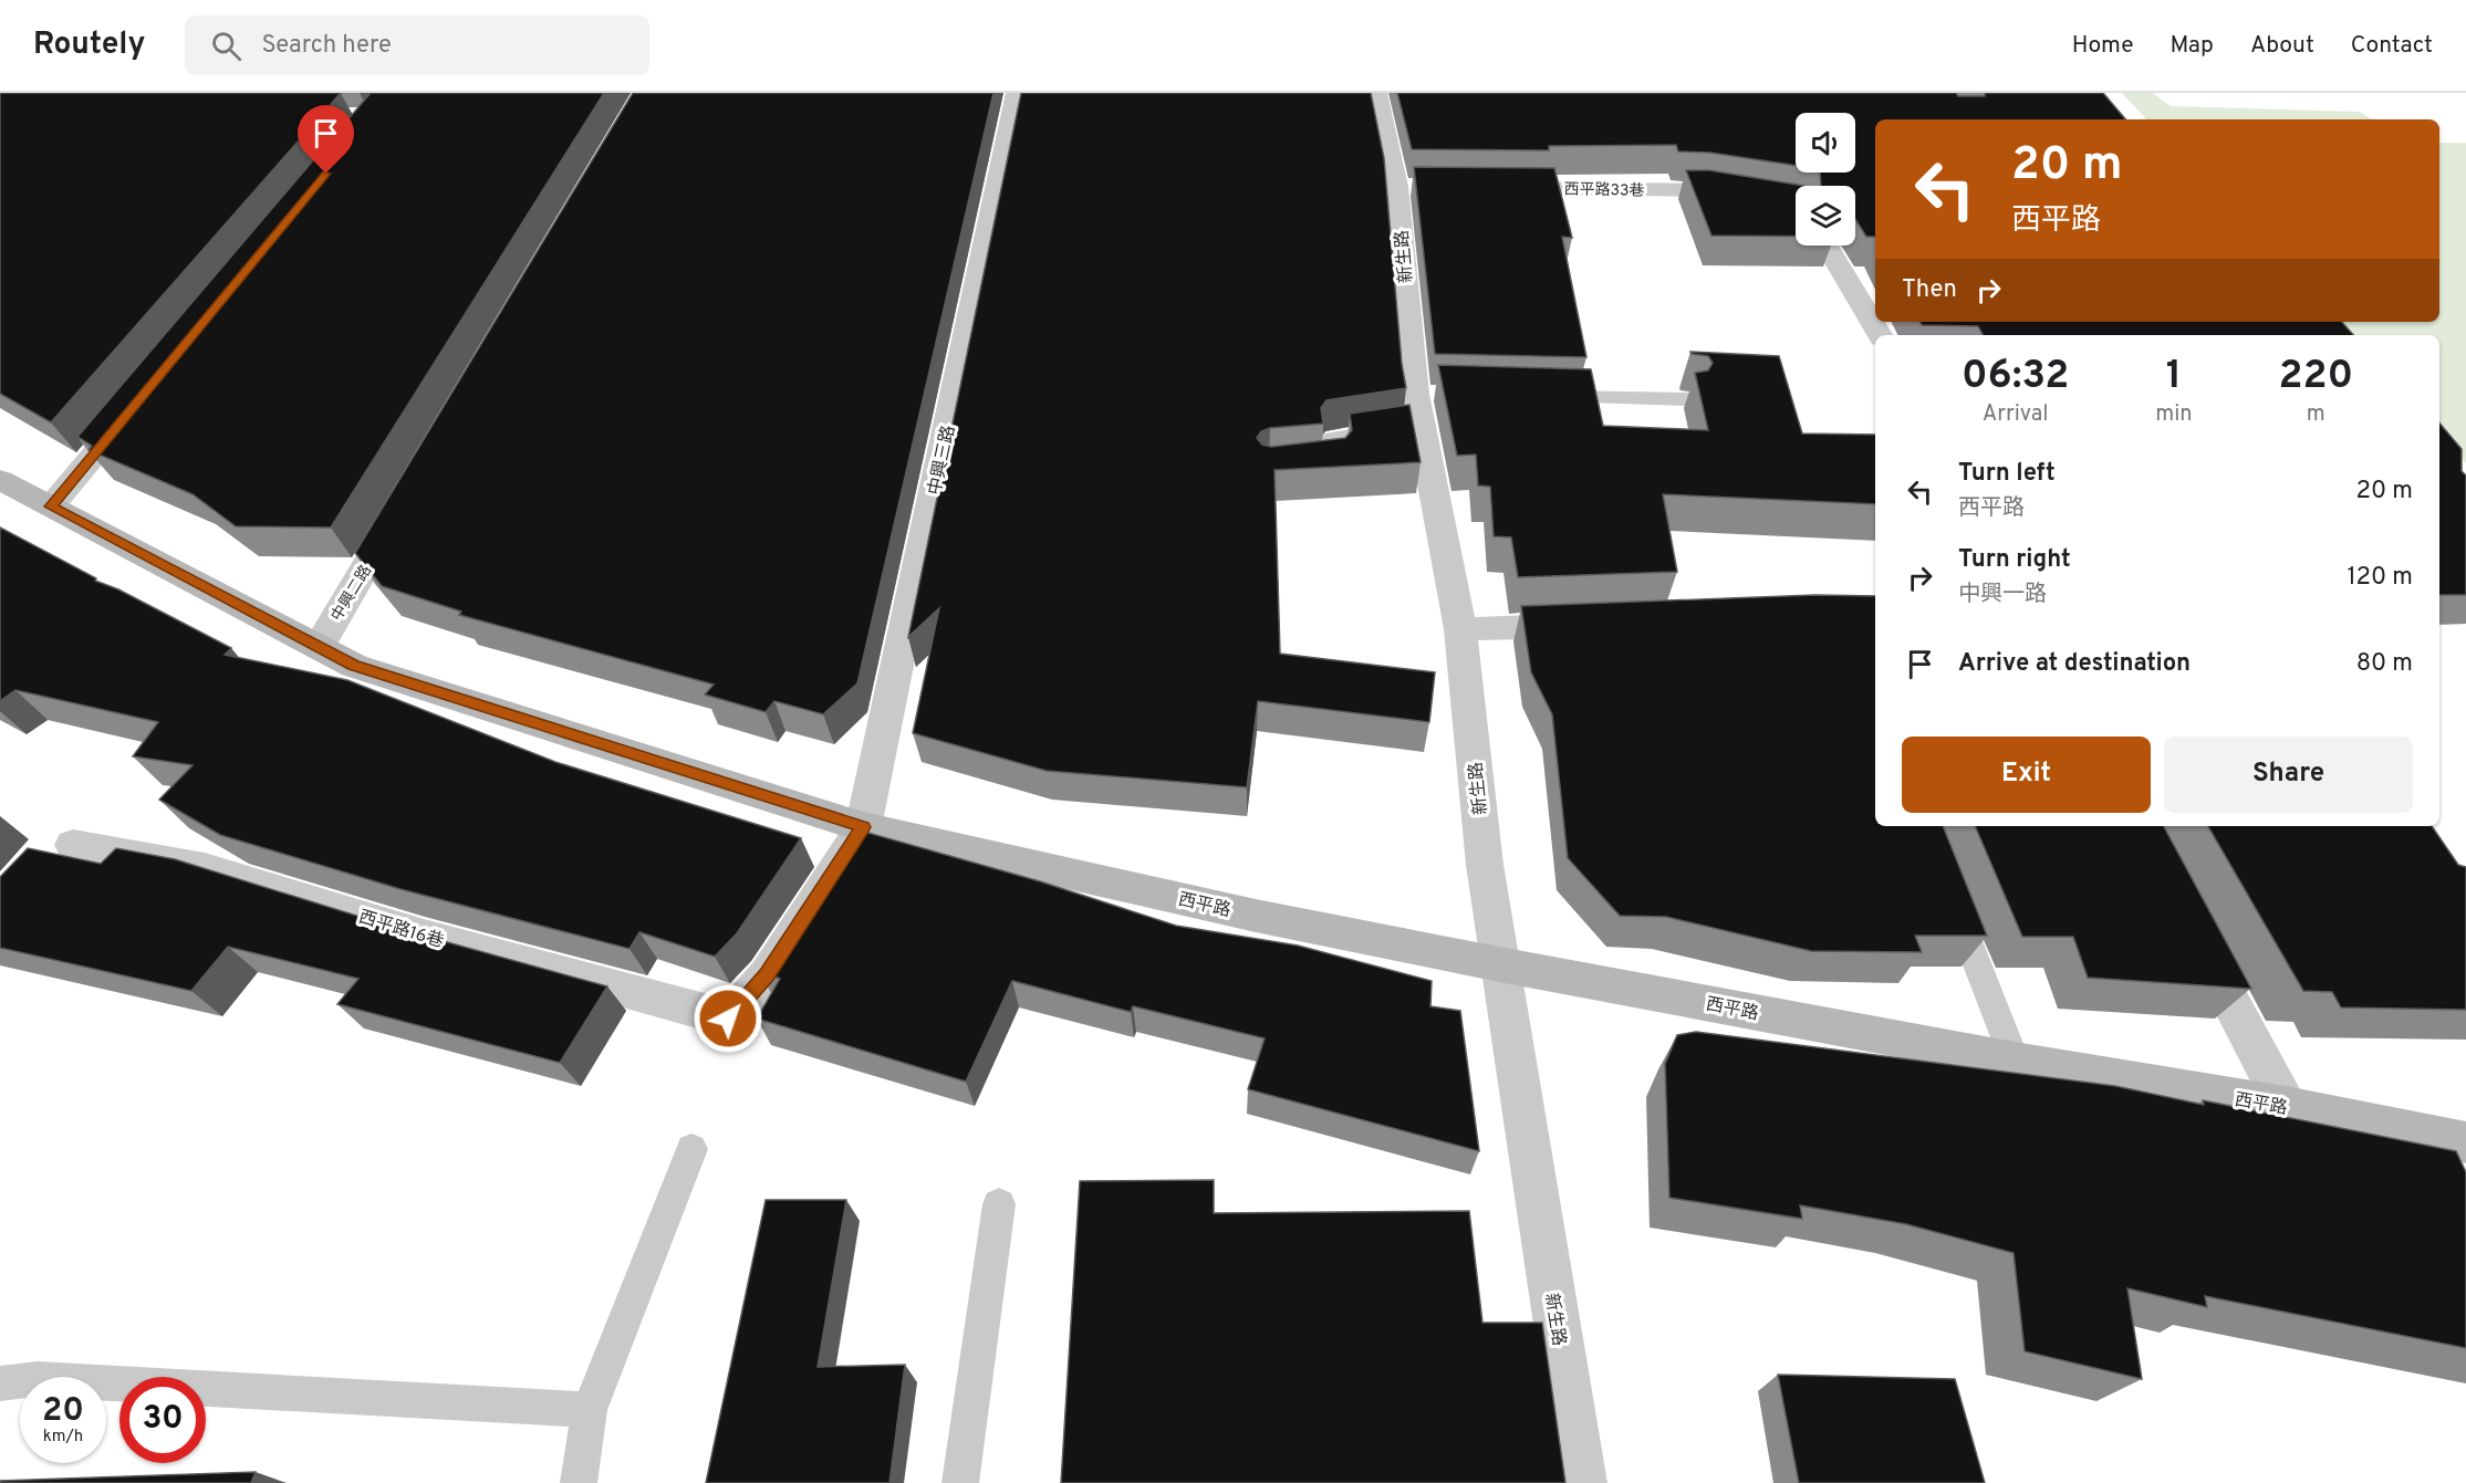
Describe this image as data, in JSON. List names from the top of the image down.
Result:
{
  "streets": {
    "main road": ["西平路"],
    "street": [
      "西平路33巷",
      "新生路",
      "中興三路",
      "中興二路",
      "西平路16巷"
    ]
  },
  "crossings": [
    ["新生路", "西平路"],
    ["中興三路", "西平路"],
    ["中興三路", "西平路16巷"],
    ["中興二路", "西平路"],
    ["西平路", "西平路16巷"]
  ],
  "page": {
    "header": "Routely",
    "search": "Search here",
    "nav": [
      "Home",
      "Map",
      "About",
      "Contact"
    ],
    "turn": ["20 m", "西平路"],
    "then": "Then",
    "eta": [
      "06:32",
      "Arrival",
      "1",
      "min",
      "220",
      "m"
    ],
    "list": [
      {
        "name": "Turn left",
        "note": "西平路",
        "value": "20 m"
      },
      {
        "name": "Turn right",
        "note": "中興一路",
        "value": "120 m"
      },
      {
        "name": "Arrive at destination",
        "value": "80 m"
      }
    ],
    "buttons": ["Exit", "Share"],
    "speed": "20 km/h",
    "limit": "30"
  }
}
